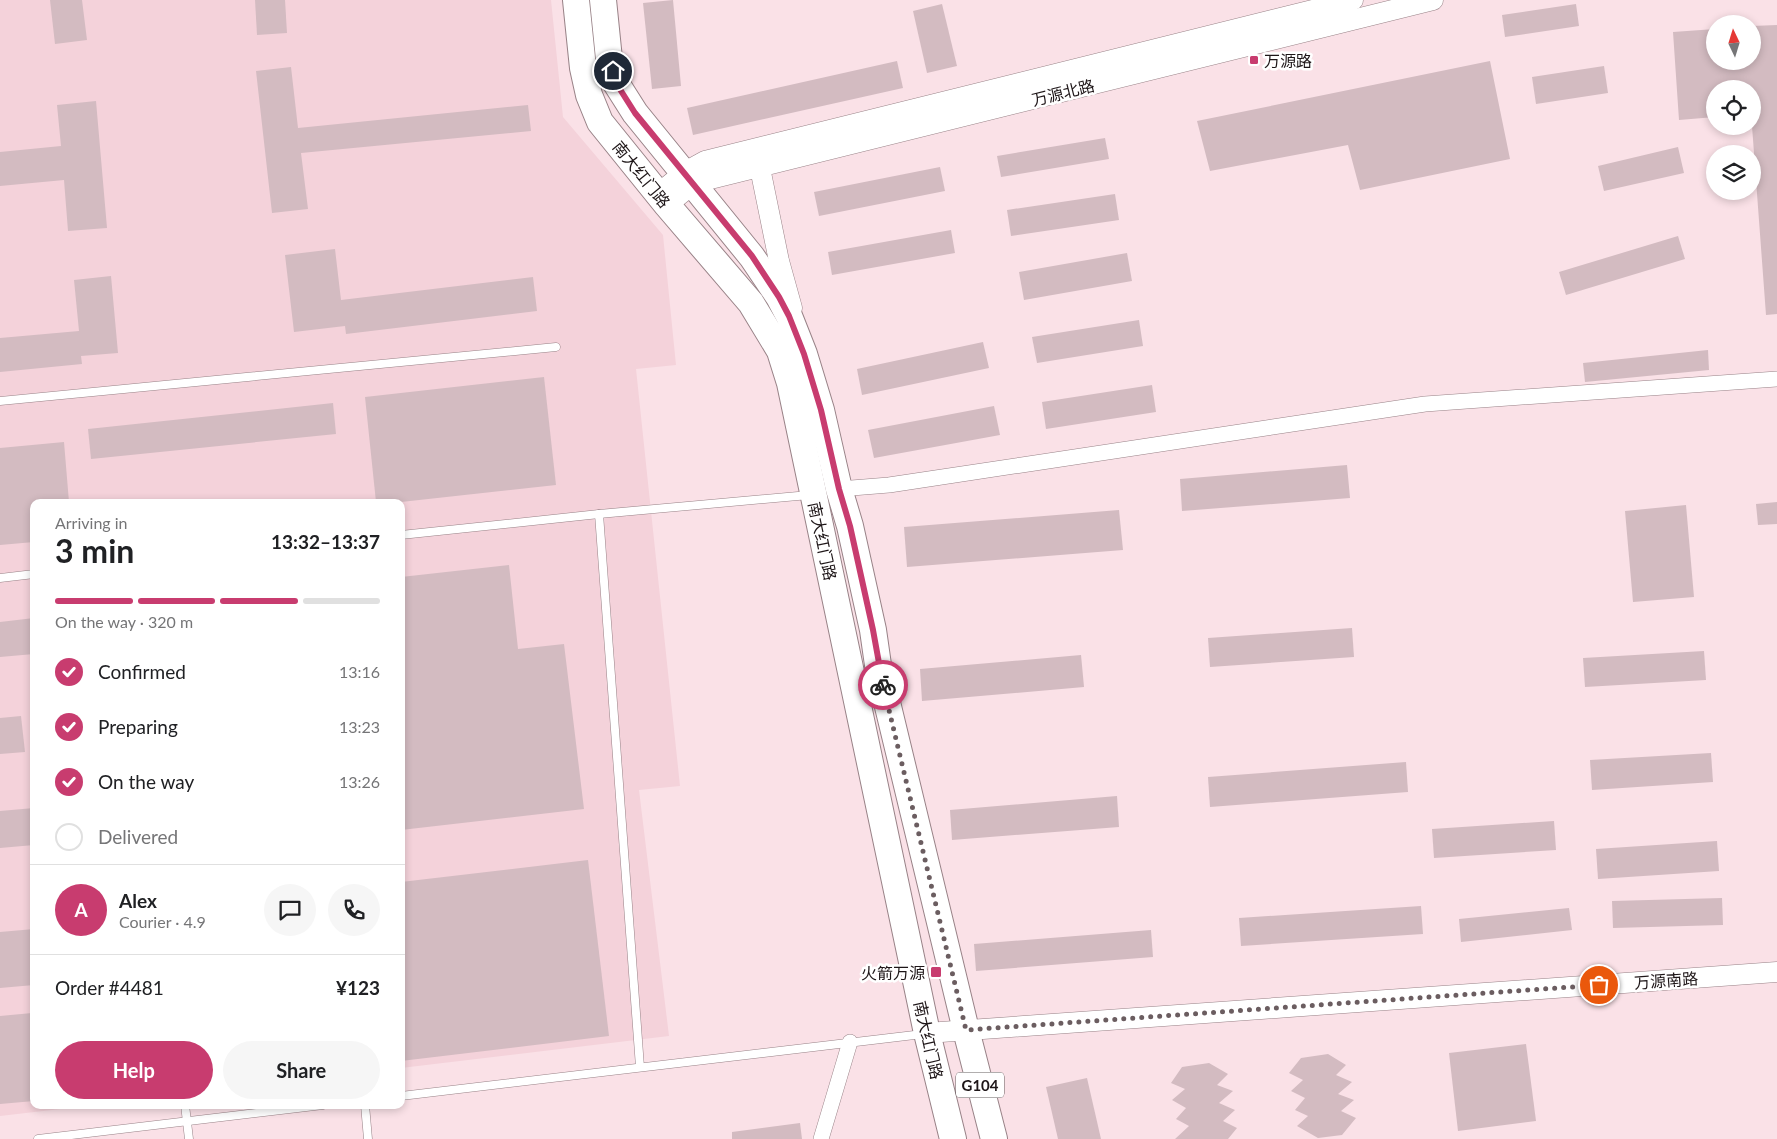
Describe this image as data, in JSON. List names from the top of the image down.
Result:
{
  "streets": {
    "highway": ["南大红门路", "G104"],
    "main road": ["万源北路", "万源南路"]
  },
  "crossings": [
    ["万源北路", "南大红门路"],
    ["南大红门路", "万源南路"],
    ["南大红门路", "G104"],
    ["万源南路", "G104"]
  ],
  "places": {
    "transit": ["万源路", "火箭万源"]
  },
  "north": "top",
  "page": {
    "heading": ["3 min", "Arriving in", "13:32–13:37"],
    "panel": [
      "Alex",
      "Courier · 4.9",
      "Order #4481",
      "¥123"
    ],
    "bar": "On the way · 320 m",
    "list": [
      ["Confirmed", "13:16"],
      ["Preparing", "13:23"],
      ["On the way", "13:26"],
      "Delivered"
    ],
    "round": "A",
    "buttons": ["Help", "Share"]
  }
}
